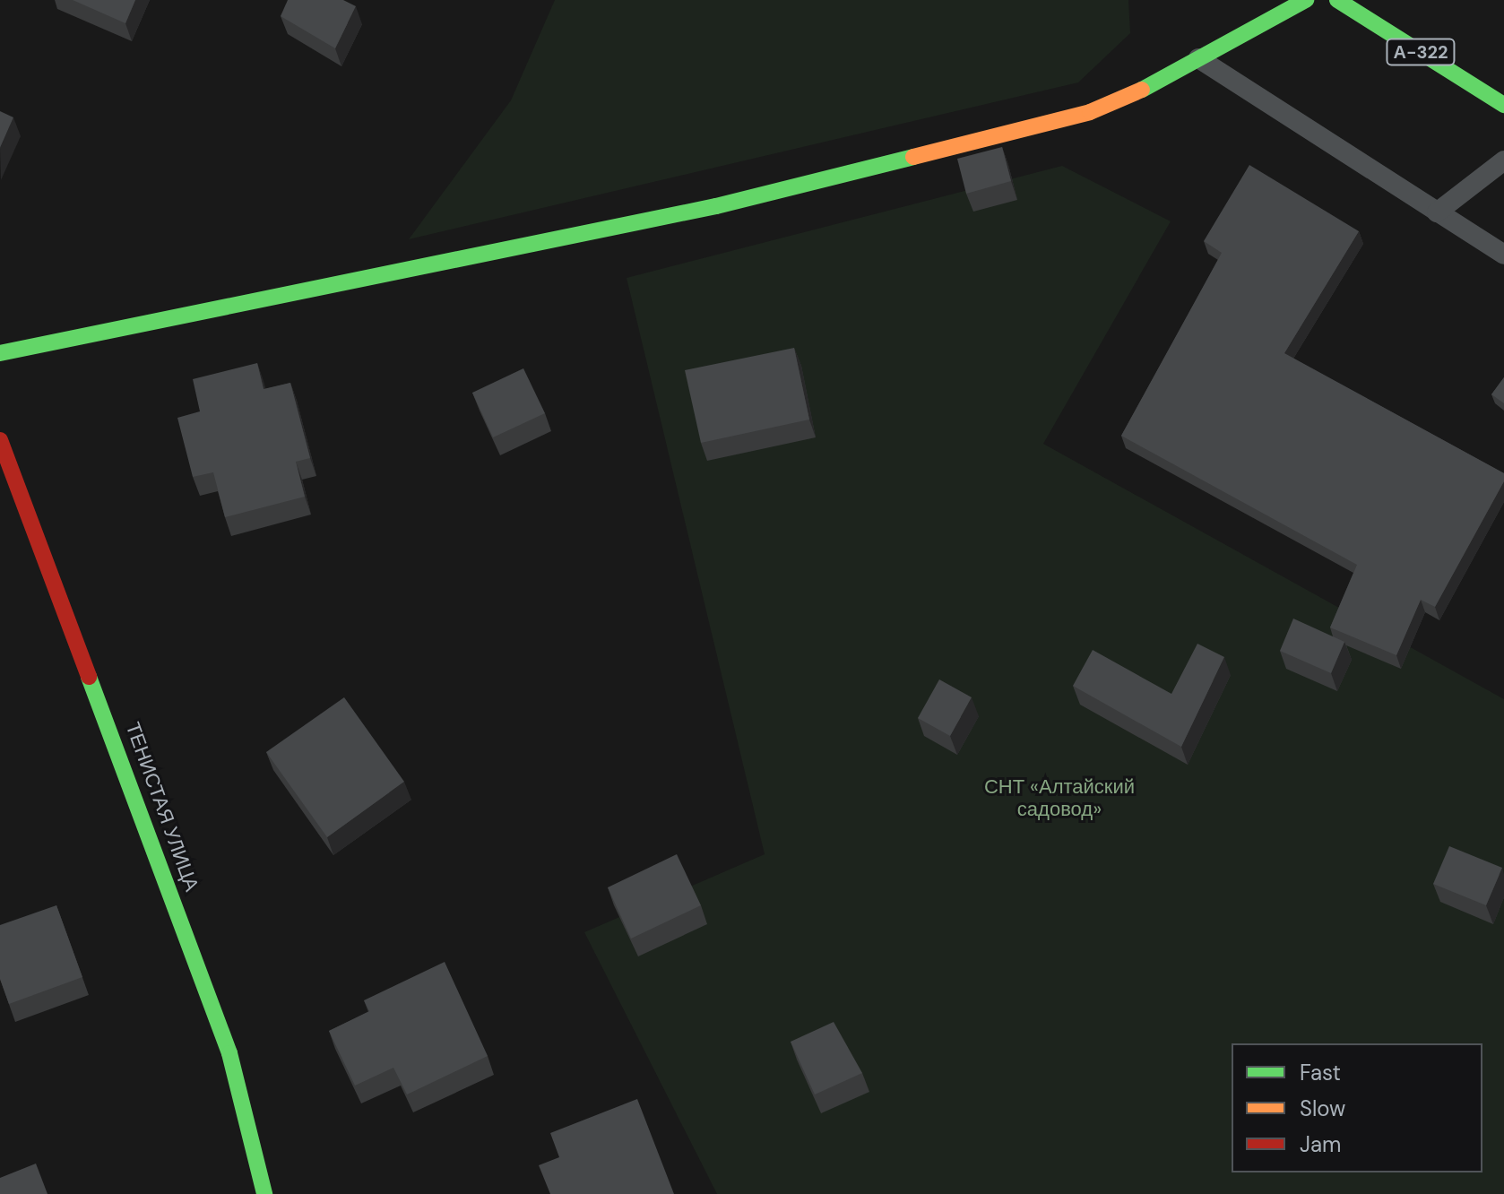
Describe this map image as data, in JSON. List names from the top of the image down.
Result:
{
  "streets": {
    "main road": ["А-322", "ТЕНИСТАЯ УЛИЦА"]
  },
  "parks": ["СНТ «Алтайский садовод»"],
  "legend": ["Fast", "Slow", "Jam"]
}
